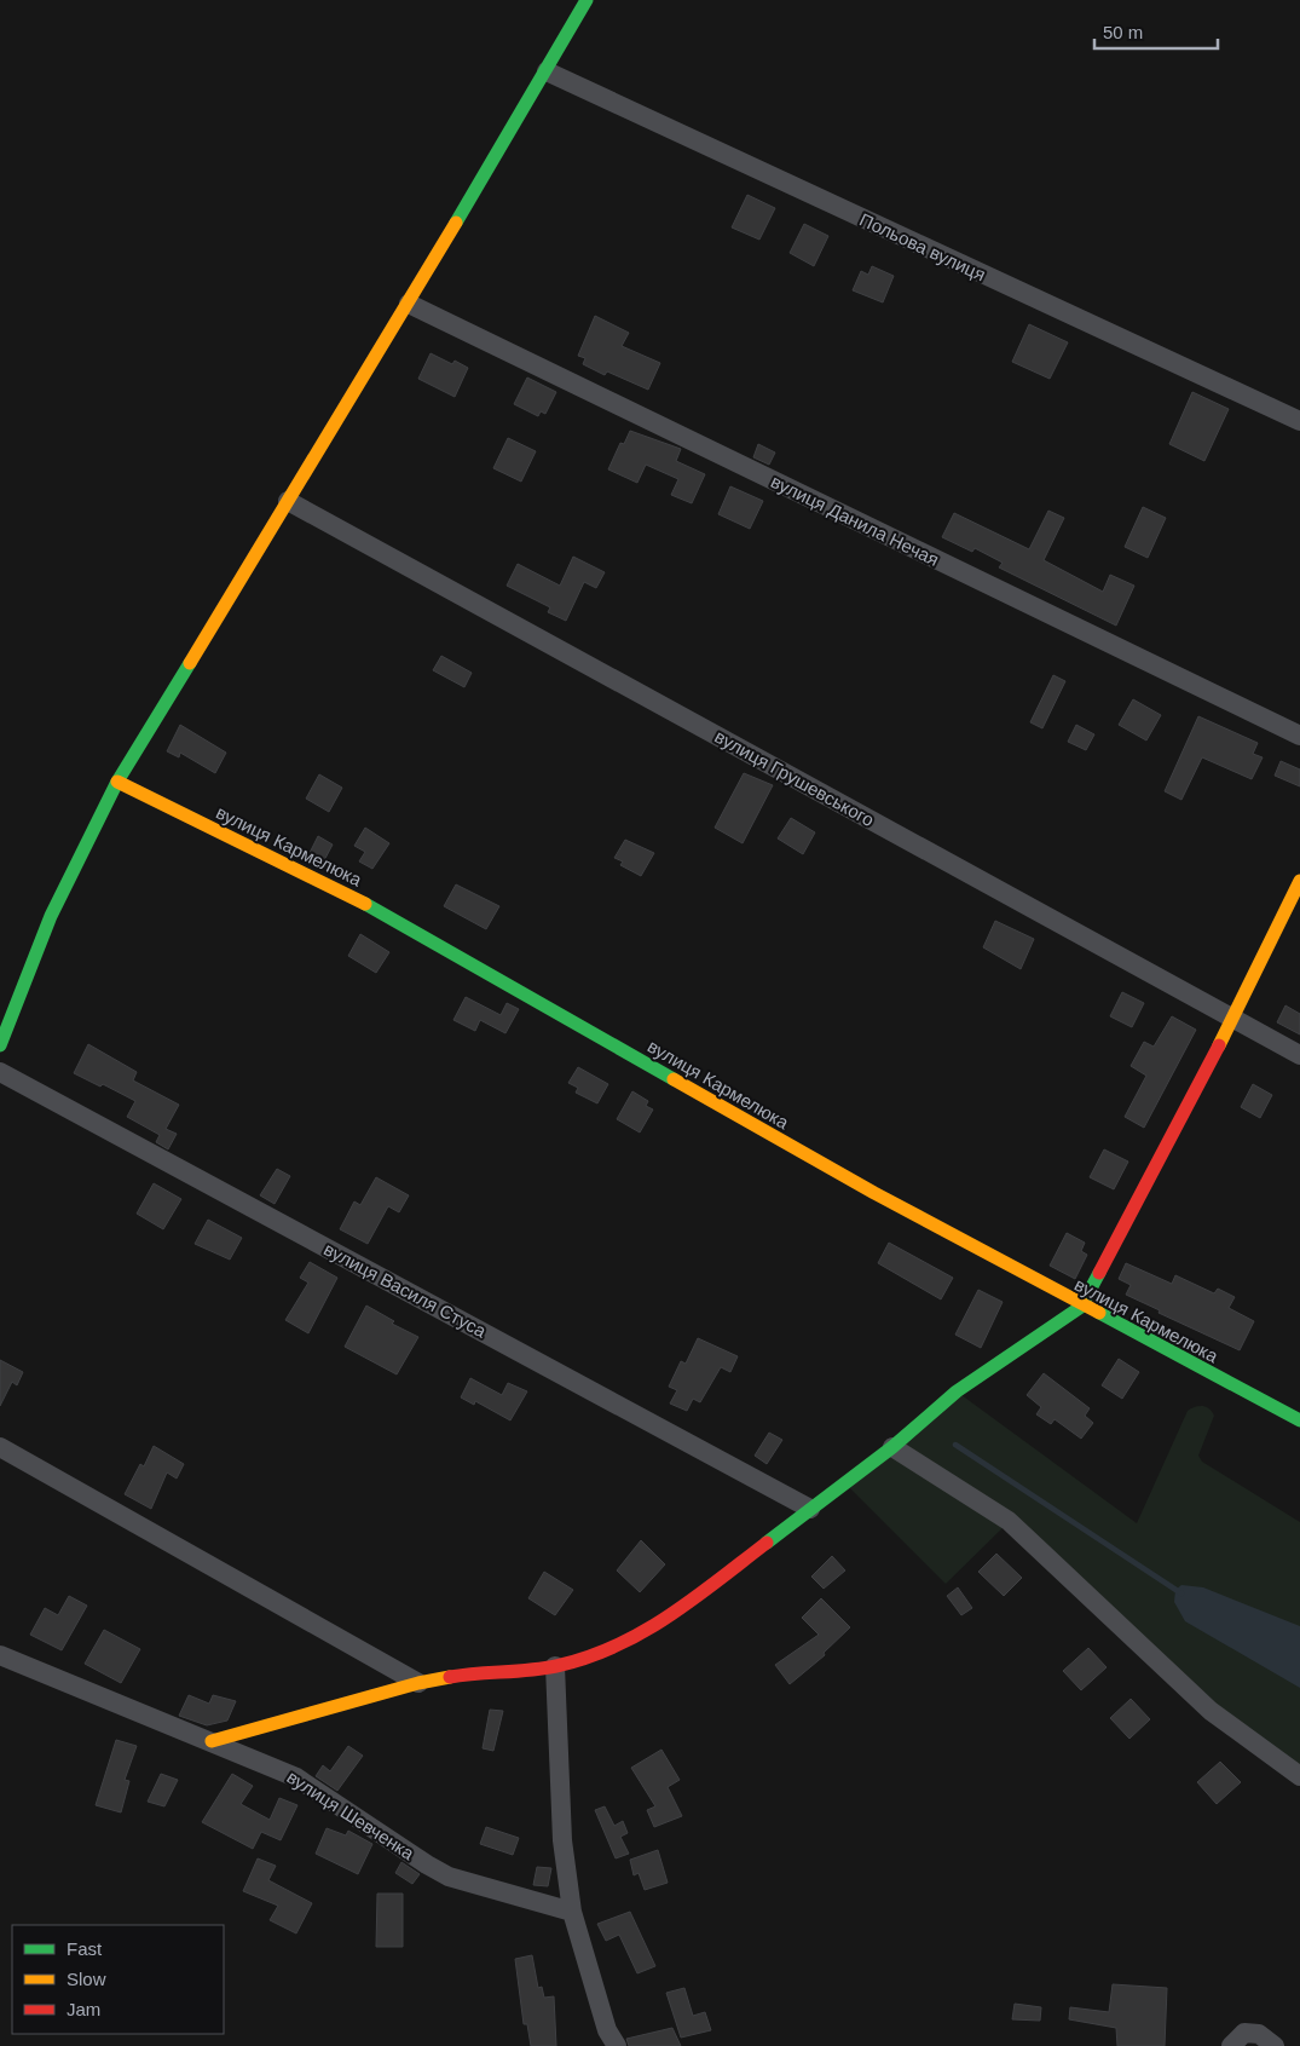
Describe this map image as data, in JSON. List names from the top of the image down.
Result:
{
  "streets": {
    "street": [
      "Польова вулиця",
      "вулиця Данила Нечая",
      "вулиця Грушевського",
      "вулиця Кармелюка",
      "вулиця Василя Стуса",
      "вулиця Шевченка"
    ]
  },
  "legend": ["Fast", "Slow", "Jam"],
  "scale_bar": "50 m"
}
